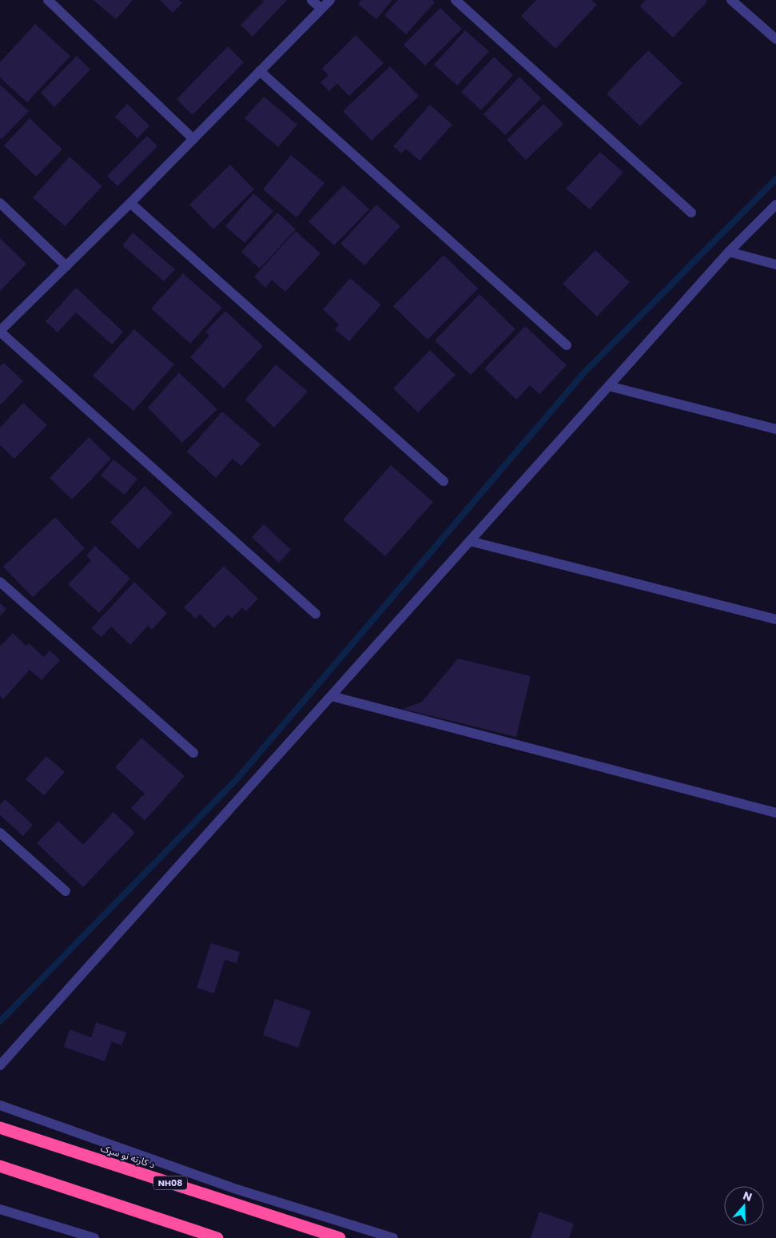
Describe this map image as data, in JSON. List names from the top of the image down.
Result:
{
  "streets": {
    "highway": ["د کارته نو سړک", "NH08"]
  },
  "north": "top"
}
